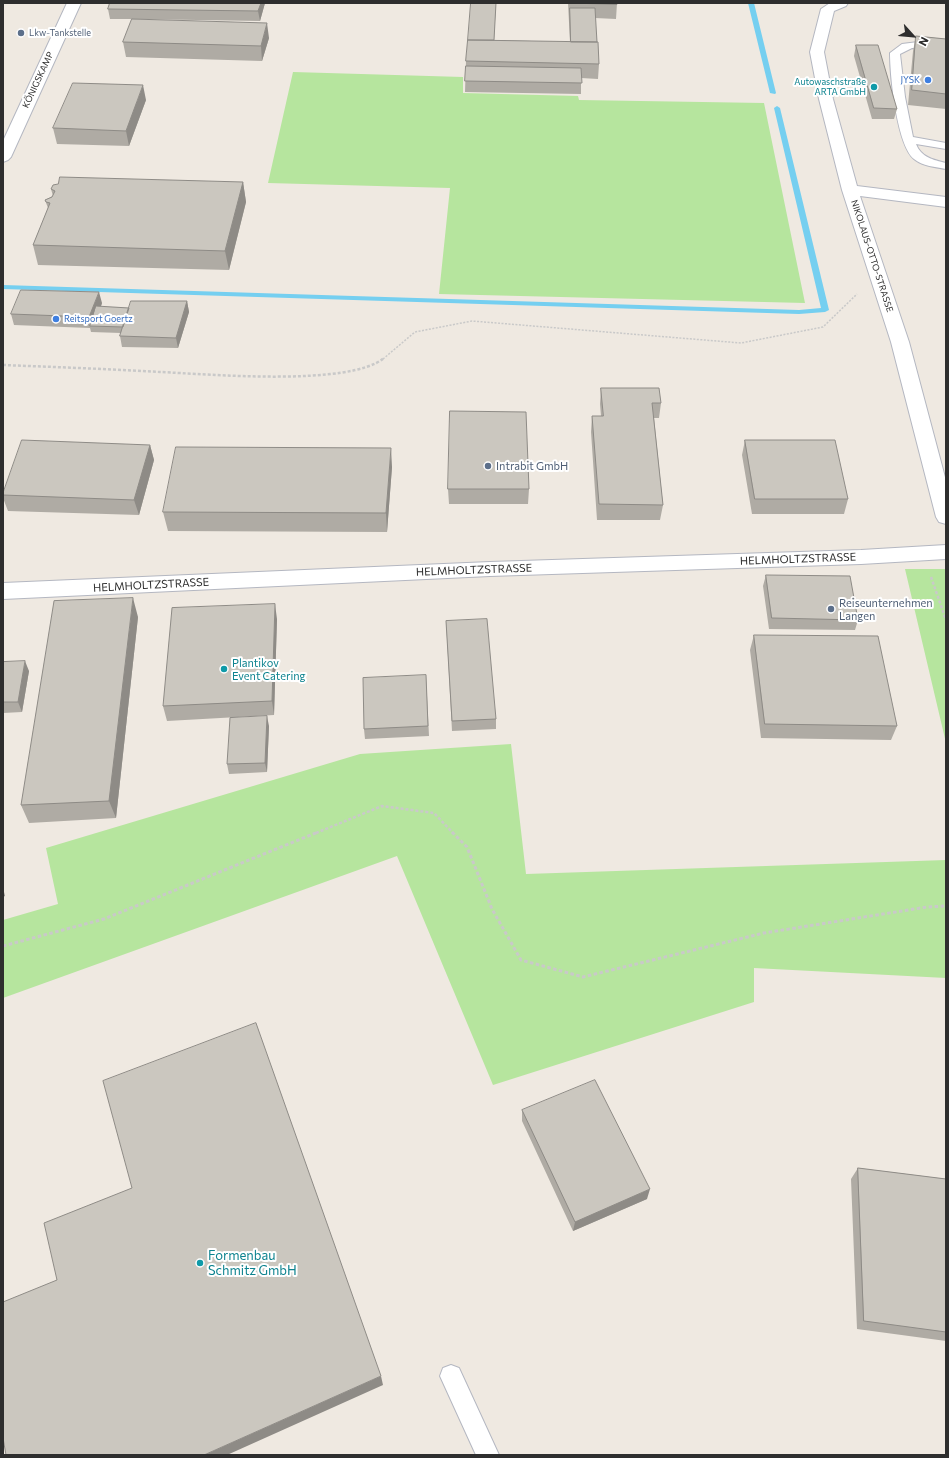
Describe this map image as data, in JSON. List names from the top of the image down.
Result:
{
  "streets": {
    "street": ["KÖNIGSKAMP", "NIKOLAUS-OTTO-STRASSE", "HELMHOLTZSTRASSE"]
  },
  "places": [
    "Lkw-Tankstelle",
    "JYSK",
    "Autowaschstraße ARTA GmbH",
    "Reitsport Goertz",
    "Intrabit GmbH",
    "Reiseunternehmen Langen",
    "Plantikov Event Catering",
    "Formenbau Schmitz GmbH"
  ],
  "north": "bottom right"
}
